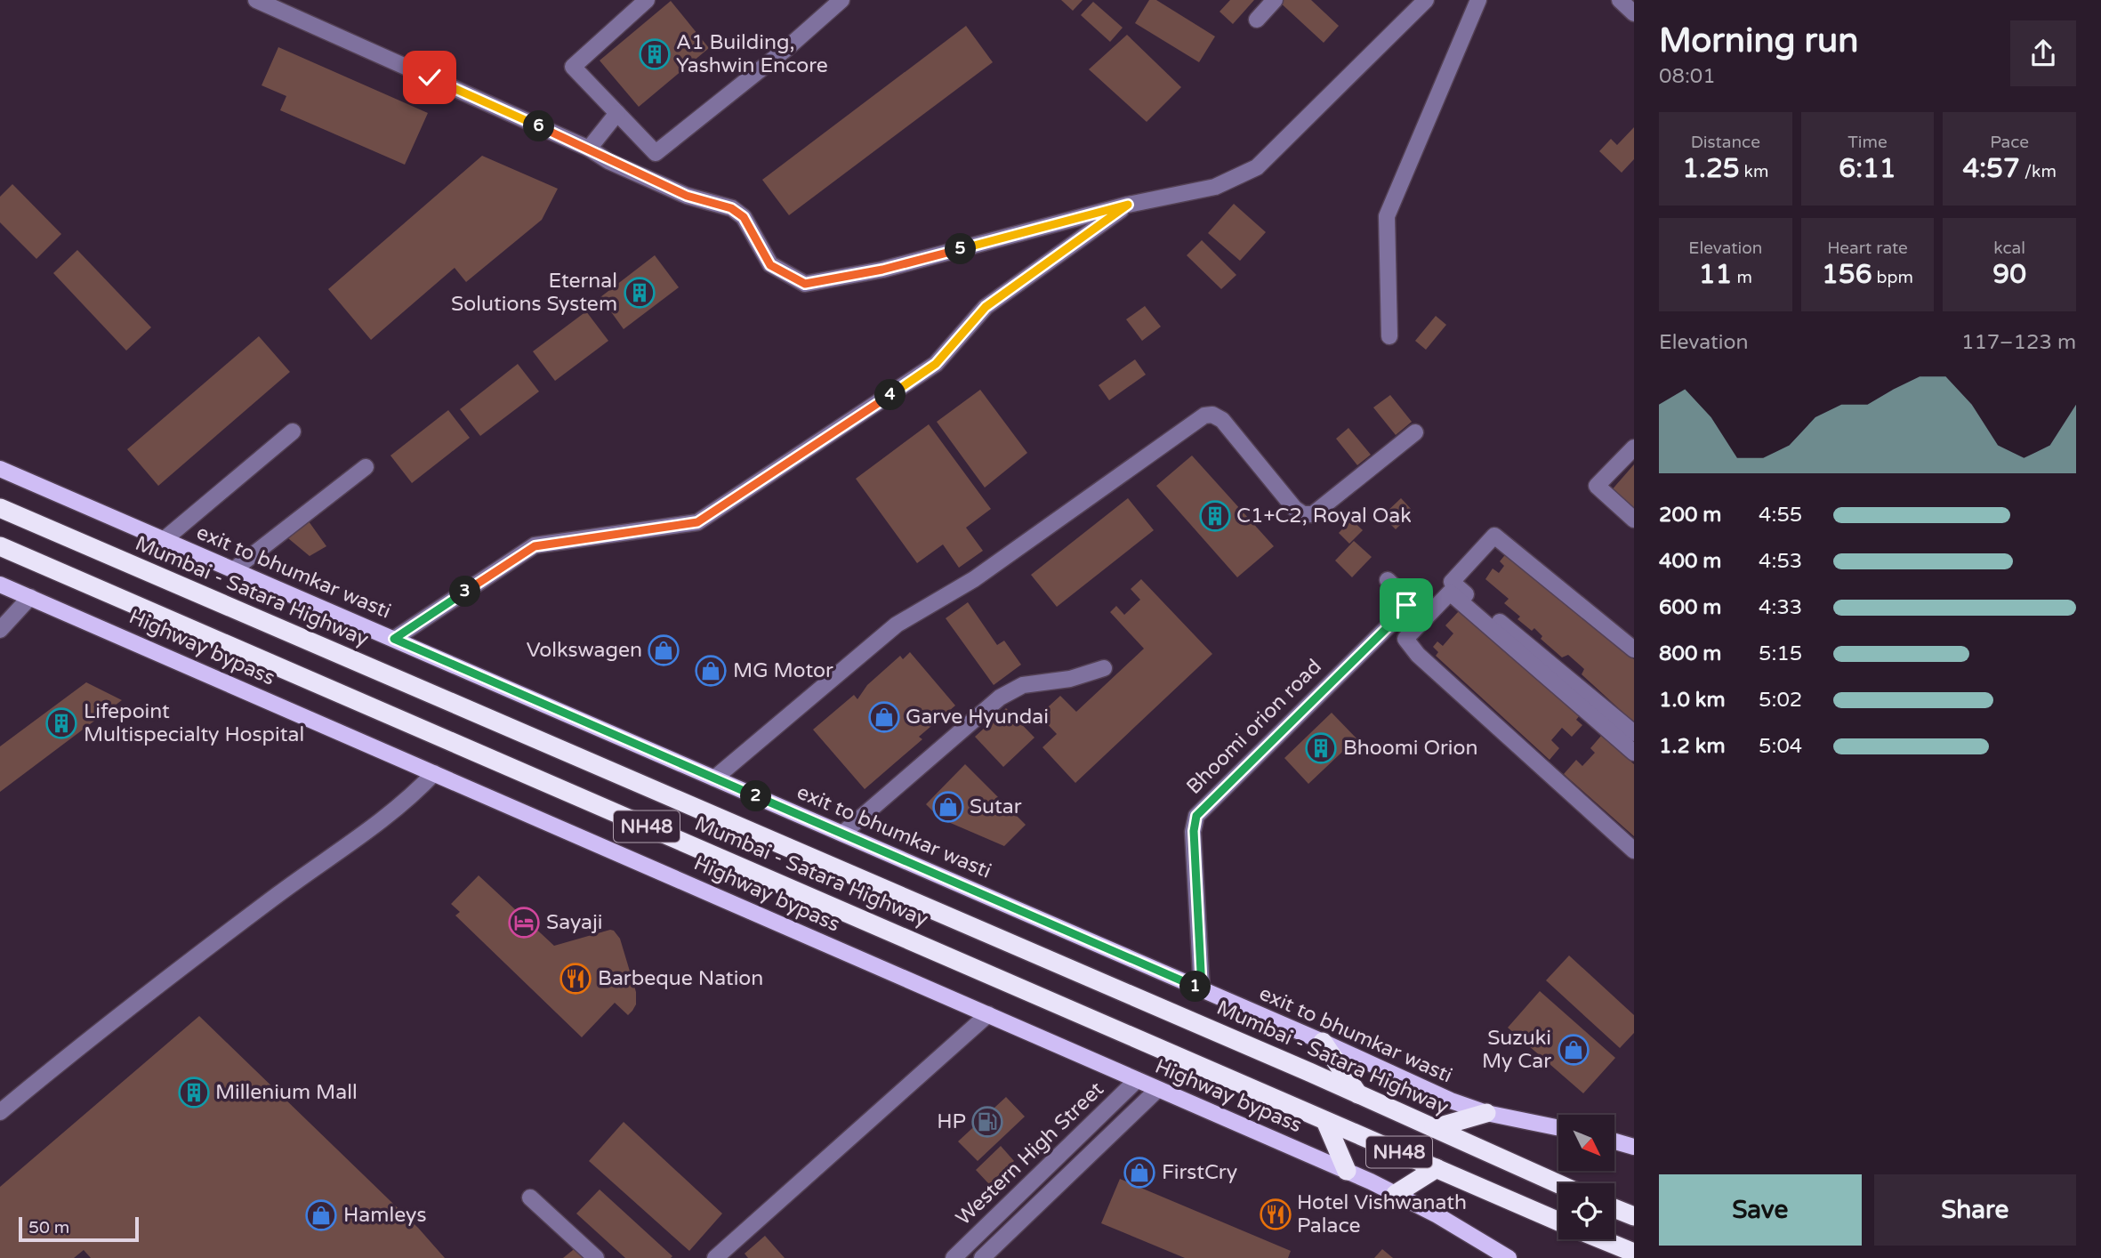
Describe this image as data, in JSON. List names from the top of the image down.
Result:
{
  "streets": {
    "highway": ["Mumbai - Satara Highway", "NH48"],
    "main road": ["exit to bhumkar wasti", "Highway bypass"],
    "street": ["Bhoomi orion road", "Western High Street"]
  },
  "crossings": [
    ["exit to bhumkar wasti", "Bhoomi orion road"],
    ["Highway bypass", "Western High Street"]
  ],
  "places": {
    "building": [
      "A1 Building, Yashwin Encore",
      "Eternal Solutions System",
      "C1+C2, Royal Oak",
      "Lifepoint Multispecialty Hospital",
      "Bhoomi Orion",
      "Millenium Mall"
    ],
    "shop": [
      "Volkswagen",
      "MG Motor",
      "Garve Hyundai",
      "Sutar",
      "Suzuki My Car",
      "FirstCry",
      "Hamleys"
    ],
    "hotel": ["Sayaji"],
    "restaurant": ["Barbeque Nation", "Hotel Vishwanath Palace"],
    "fuel station": ["HP"]
  },
  "scale_bar": "50 m",
  "north": "bottom right",
  "page": {
    "heading": ["Morning run", "08:01"],
    "stats": [
      ["Distance", "1.25 km"],
      ["Time", "6:11"],
      ["Pace", "4:57 /km"],
      ["Elevation", "11 m"],
      ["Heart rate", "156 bpm"],
      ["kcal", "90"]
    ],
    "pins": [
      "6",
      "5",
      "4",
      "3",
      "2",
      "1"
    ],
    "chart": ["Elevation", "117–123 m"],
    "list": [
      {
        "name": "200 m",
        "note": "4:55"
      },
      {
        "name": "400 m",
        "note": "4:53"
      },
      {
        "name": "600 m",
        "note": "4:33"
      },
      {
        "name": "800 m",
        "note": "5:15"
      },
      {
        "name": "1.0 km",
        "note": "5:02"
      },
      {
        "name": "1.2 km",
        "note": "5:04"
      }
    ],
    "buttons": ["Save", "Share"],
    "scale": "50 m"
  }
}
